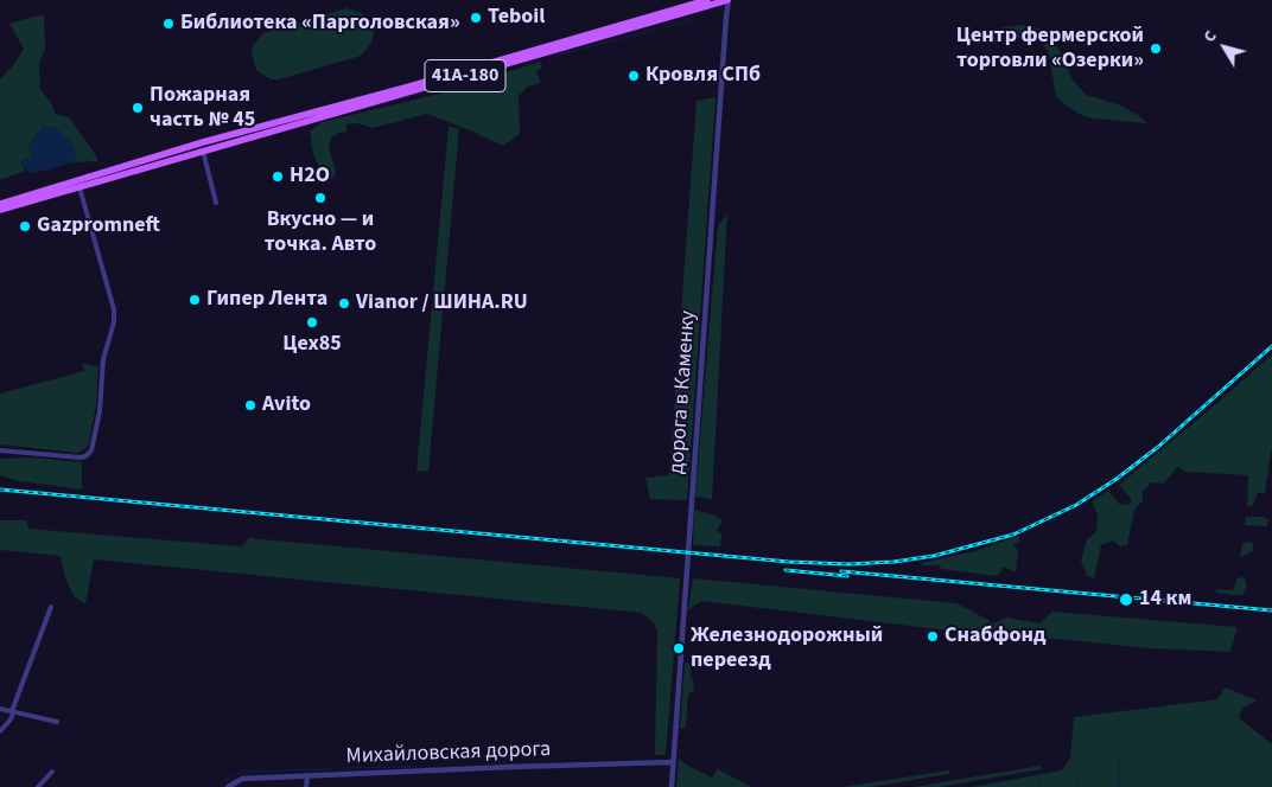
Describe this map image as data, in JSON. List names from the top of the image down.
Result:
{
  "streets": {
    "main road": ["41А-180"],
    "street": ["дорога в Каменку", "Михайловская дорога"]
  },
  "crossings": [
    ["41А-180", "дорога в Каменку"],
    ["дорога в Каменку", "Михайловская дорога"]
  ],
  "places": [
    "Teboil",
    "Библиотека «Парголовская»",
    "Центр фермерской торговли «Озерки»",
    "Кровля СПб",
    "Пожарная часть № 45",
    "H2O",
    "Вкусно — и точка. Авто",
    "Gazpromneft",
    "Гипер Лента",
    "Vianor / ШИНА.RU",
    "Цех85",
    "Avito",
    "14 км",
    "Снабфонд",
    "Железнодорожный переезд"
  ],
  "north": "top left"
}
